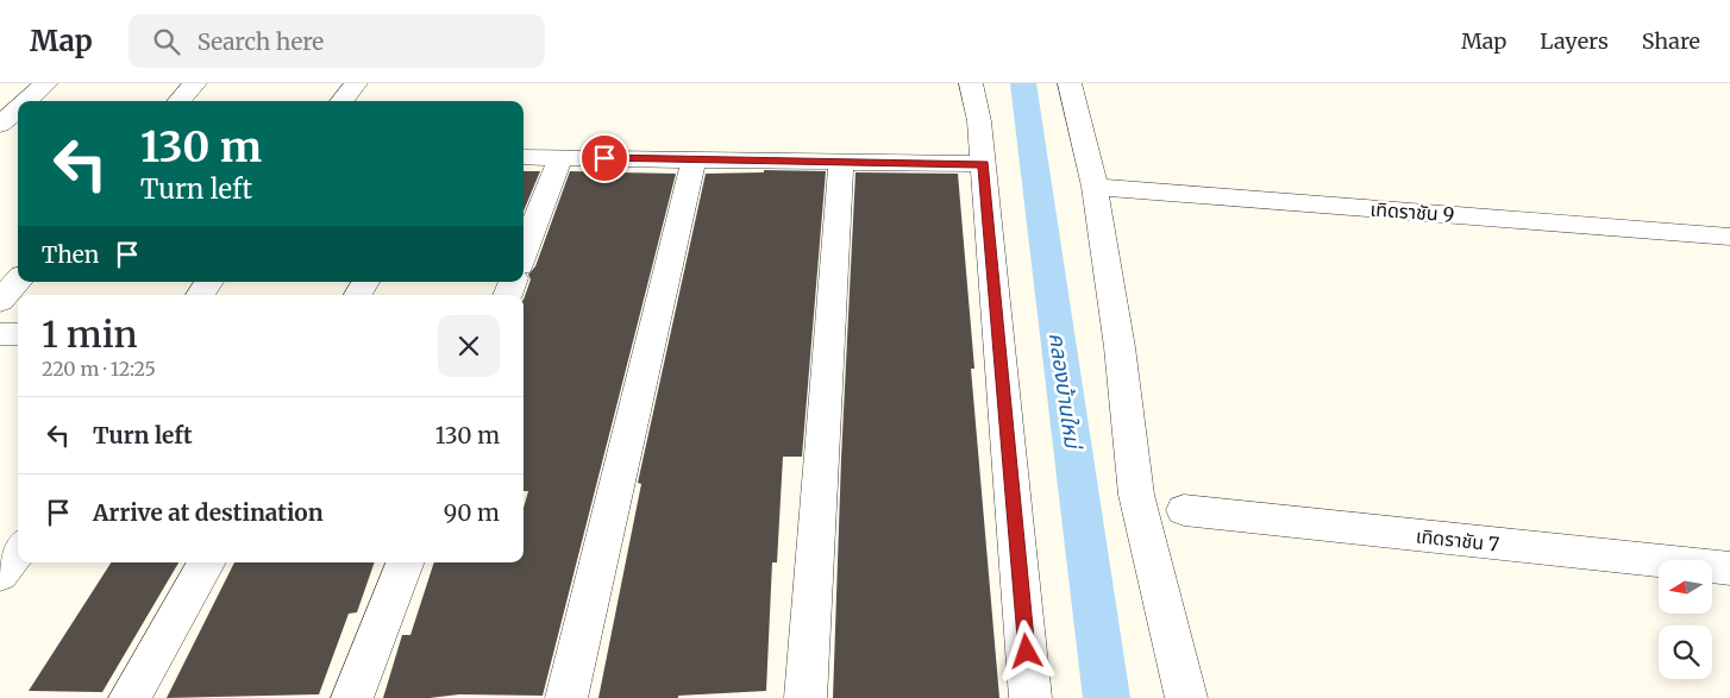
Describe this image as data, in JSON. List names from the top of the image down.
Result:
{
  "streets": {
    "street": ["เทิดราชัน 9", "เทิดราชัน 7"]
  },
  "water": ["คลองบ้านใหม่"],
  "north": "left",
  "page": {
    "header": "Map",
    "search": "Search here",
    "nav": ["Map", "Layers", "Share"],
    "turn": ["130 m", "Turn left"],
    "then": "Then",
    "heading": ["1 min", "220 m · 12:25"],
    "list": [
      {
        "name": "Turn left",
        "value": "130 m"
      },
      {
        "name": "Arrive at destination",
        "value": "90 m"
      }
    ]
  }
}
